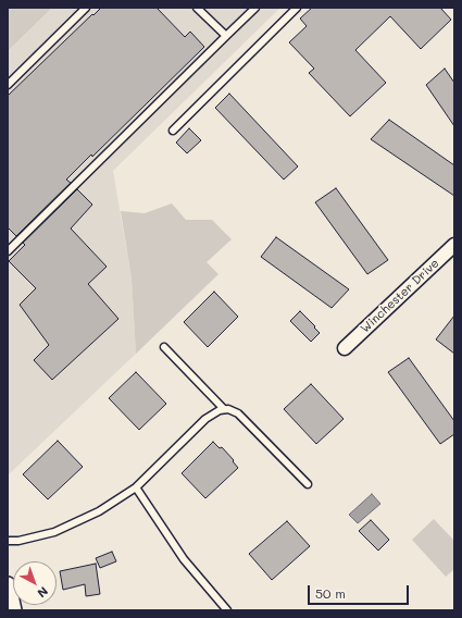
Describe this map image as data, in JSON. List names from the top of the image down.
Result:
{
  "streets": {
    "street": ["Winchester Drive"]
  },
  "scale_bar": "50 m",
  "north": "bottom right"
}
